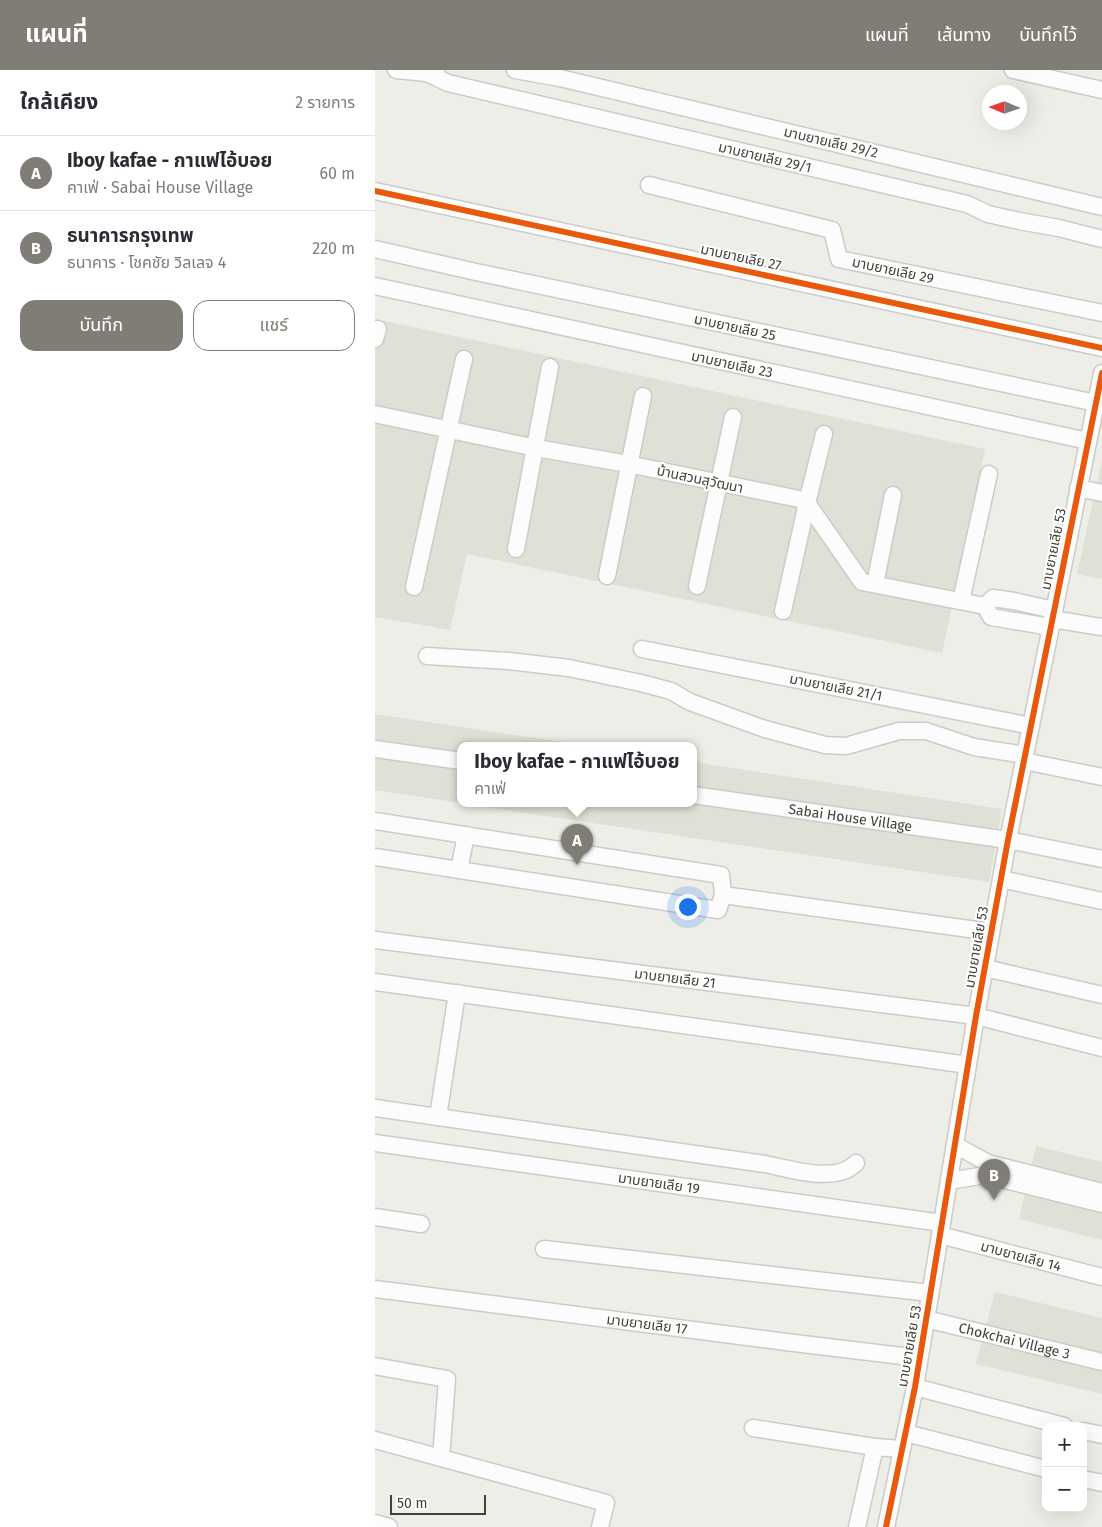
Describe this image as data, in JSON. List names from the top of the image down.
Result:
{
  "streets": {
    "street": [
      "มาบยายเลีย 29/2",
      "มาบยายเลีย 29/1",
      "มาบยายเลีย 27",
      "มาบยายเลีย 29",
      "มาบยายเลีย 25",
      "มาบยายเลีย 23",
      "บ้านสวนสุวัฒนา",
      "มาบยายเลีย 53",
      "มาบยายเลีย 21/1",
      "Sabai House Village",
      "มาบยายเลีย 21",
      "มาบยายเลีย 19",
      "มาบยายเลีย 14",
      "มาบยายเลีย 17",
      "Chokchai Village 3"
    ]
  },
  "crossings": [
    ["มาบยายเลีย 25", "มาบยายเลีย 53"],
    ["มาบยายเลีย 23", "มาบยายเลีย 53"],
    ["มาบยายเลีย 53", "มาบยายเลีย 21/1"],
    ["มาบยายเลีย 53", "Sabai House Village"],
    ["มาบยายเลีย 53", "มาบยายเลีย 21"],
    ["มาบยายเลีย 53", "มาบยายเลีย 19"],
    ["มาบยายเลีย 53", "มาบยายเลีย 14"],
    ["มาบยายเลีย 53", "มาบยายเลีย 17"],
    ["มาบยายเลีย 53", "Chokchai Village 3"],
    ["มาบยายเลีย 19", "มาบยายเลีย 14"]
  ],
  "scale_bar": "50 m",
  "north": "left",
  "page": {
    "header": "แผนที่",
    "nav": ["แผนที่", "เส้นทาง", "บันทึกไว้"],
    "heading": ["ใกล้เคียง", "2 รายการ"],
    "list": [
      {
        "mark": "A",
        "name": "Iboy kafae - กาแฟไอ้บอย",
        "note": "คาเฟ่ · Sabai House Village",
        "value": "60 m"
      },
      {
        "mark": "B",
        "name": "ธนาคารกรุงเทพ",
        "note": "ธนาคาร · โชคชัย วิลเลจ 4",
        "value": "220 m"
      }
    ],
    "buttons": ["บันทึก", "แชร์"],
    "popup": ["Iboy kafae - กาแฟไอ้บอย", "คาเฟ่"],
    "pins": ["A", "B"],
    "map_buttons": ["+", "−"],
    "scale": "50 m"
  }
}
